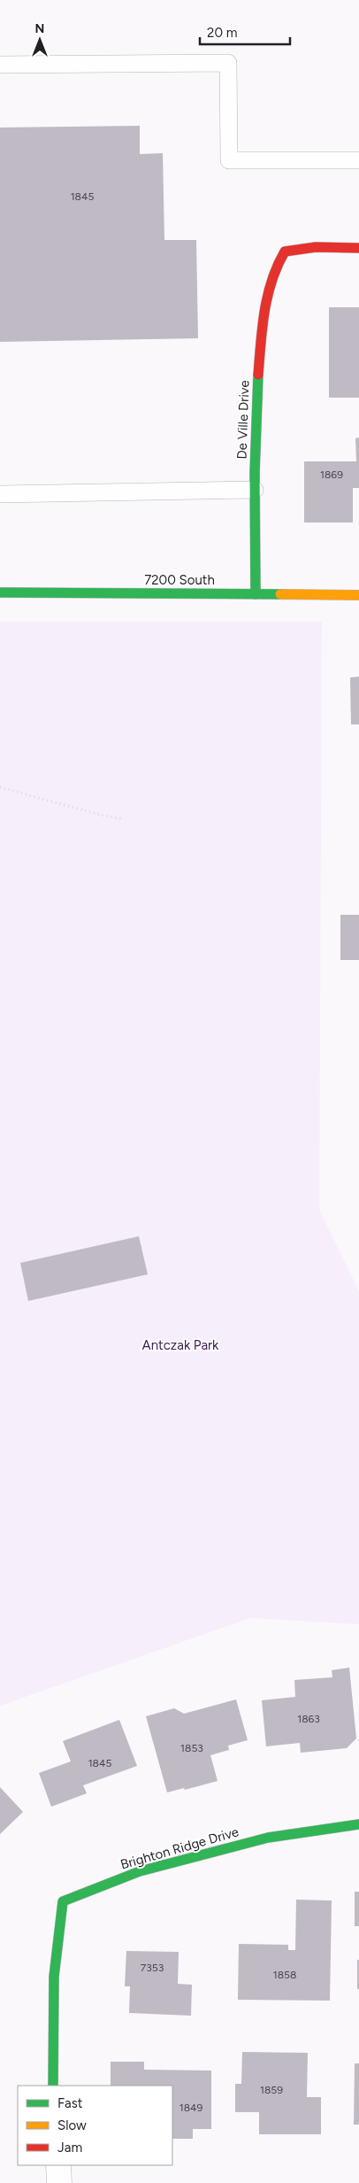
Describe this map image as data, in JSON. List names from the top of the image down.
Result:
{
  "streets": {
    "street": ["De Ville Drive", "7200 South", "Brighton Ridge Drive"]
  },
  "crossings": [
    ["De Ville Drive", "7200 South"]
  ],
  "parks": ["Antczak Park"],
  "house_numbers": [
    "1845",
    "1869",
    "1863",
    "1853",
    "1845",
    "7353",
    "1858",
    "1859",
    "1849"
  ],
  "legend": ["Fast", "Slow", "Jam"],
  "scale_bar": "20 m",
  "north": "top"
}
